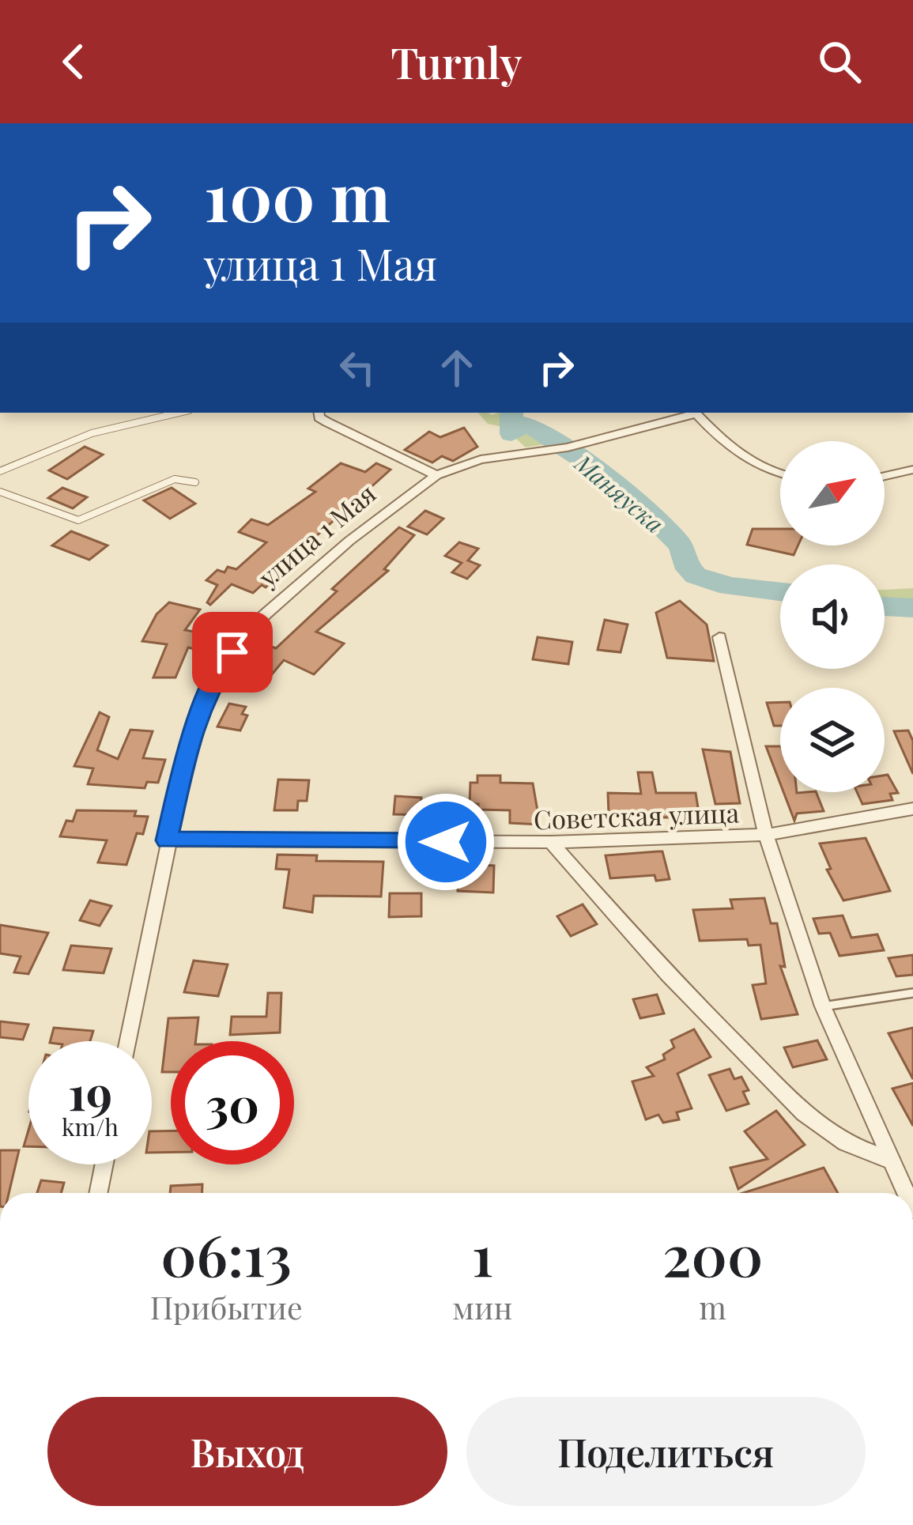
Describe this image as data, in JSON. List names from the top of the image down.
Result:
{
  "streets": {
    "street": ["улица 1 Мая", "Советская улица"]
  },
  "crossings": [
    ["улица 1 Мая", "Советская улица"]
  ],
  "water": ["Маняуска"],
  "north": "top right",
  "page": {
    "header": "Turnly",
    "turn": ["100 m", "улица 1 Мая"],
    "speed": "19 km/h",
    "limit": "30",
    "eta": [
      "06:13",
      "Прибытие",
      "1",
      "мин",
      "200",
      "m"
    ],
    "buttons": ["Выход", "Поделиться"]
  }
}
